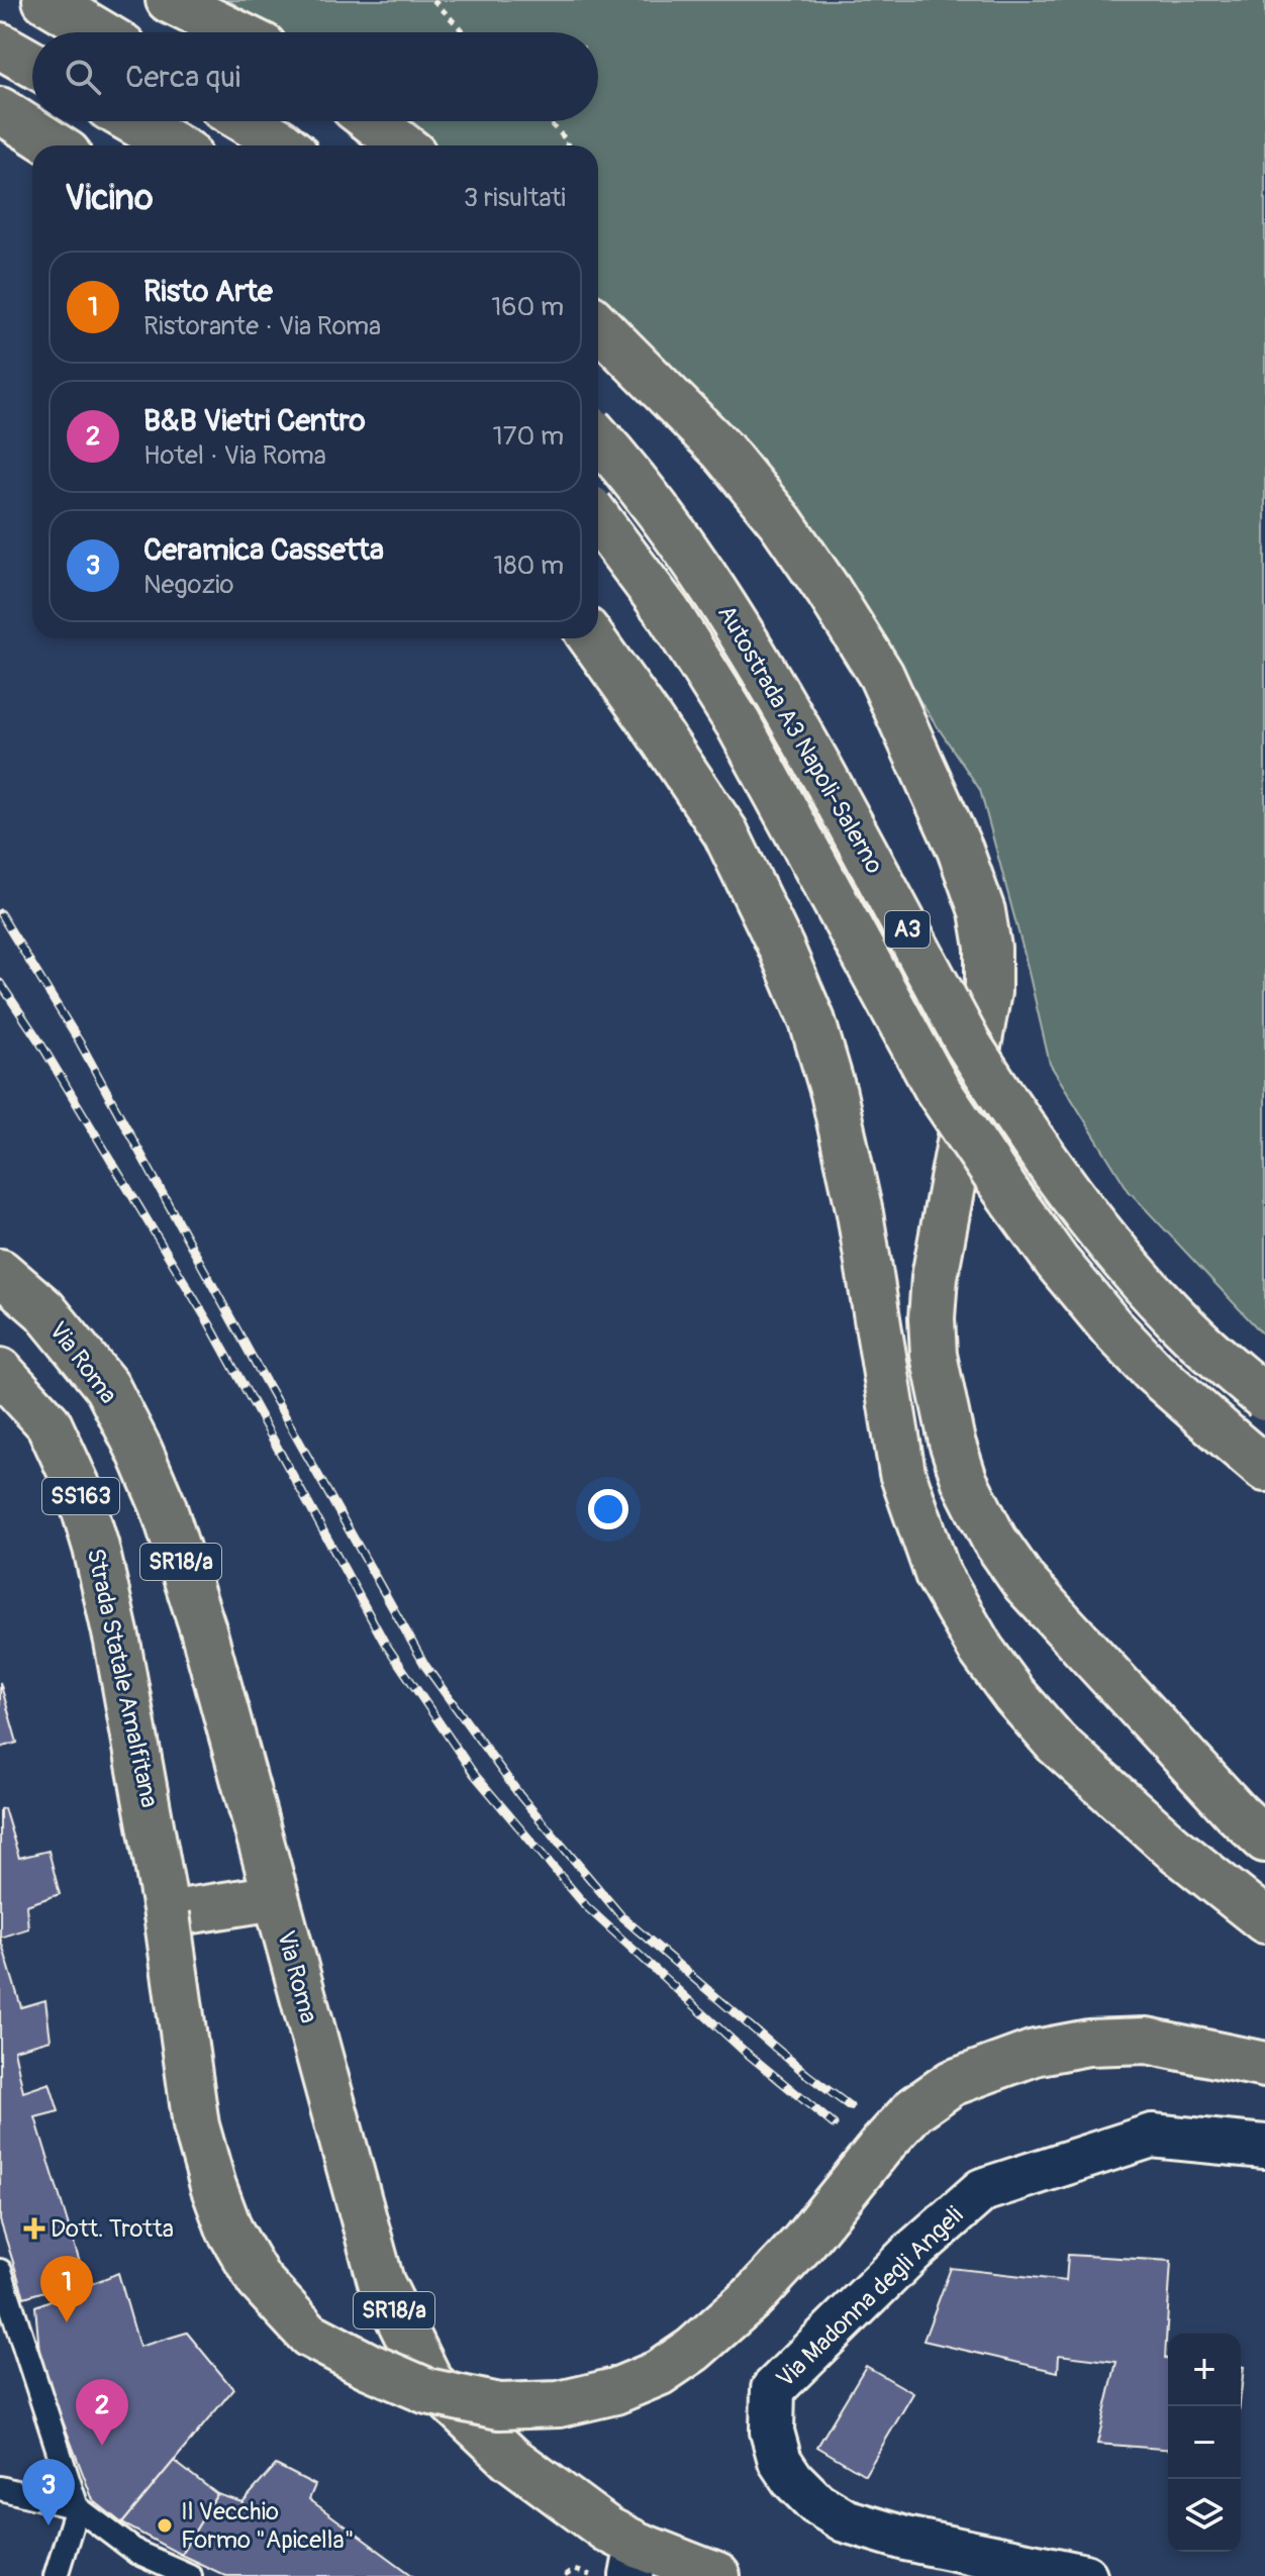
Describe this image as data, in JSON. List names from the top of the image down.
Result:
{
  "streets": {
    "main road": [
      "Autostrada A3 Napoli-Salerno",
      "A3",
      "Via Roma",
      "SS163",
      "SR18/a",
      "Strada Statale Amalfitana"
    ],
    "street": ["Via Madonna degli Angeli"]
  },
  "places": {
    "health": ["Dott. Trotta"],
    "other": ["Il Vecchio Formo \"Apicella\""]
  },
  "page": {
    "search": "Cerca qui",
    "heading": ["Vicino", "3 risultati"],
    "list": [
      {
        "mark": "1",
        "name": "Risto Arte",
        "note": "Ristorante · Via Roma",
        "value": "160 m"
      },
      {
        "mark": "2",
        "name": "B&B Vietri Centro",
        "note": "Hotel · Via Roma",
        "value": "170 m"
      },
      {
        "mark": "3",
        "name": "Ceramica Cassetta",
        "note": "Negozio",
        "value": "180 m"
      }
    ],
    "pins": ["1", "2", "3"],
    "map_buttons": ["+", "−"]
  }
}
